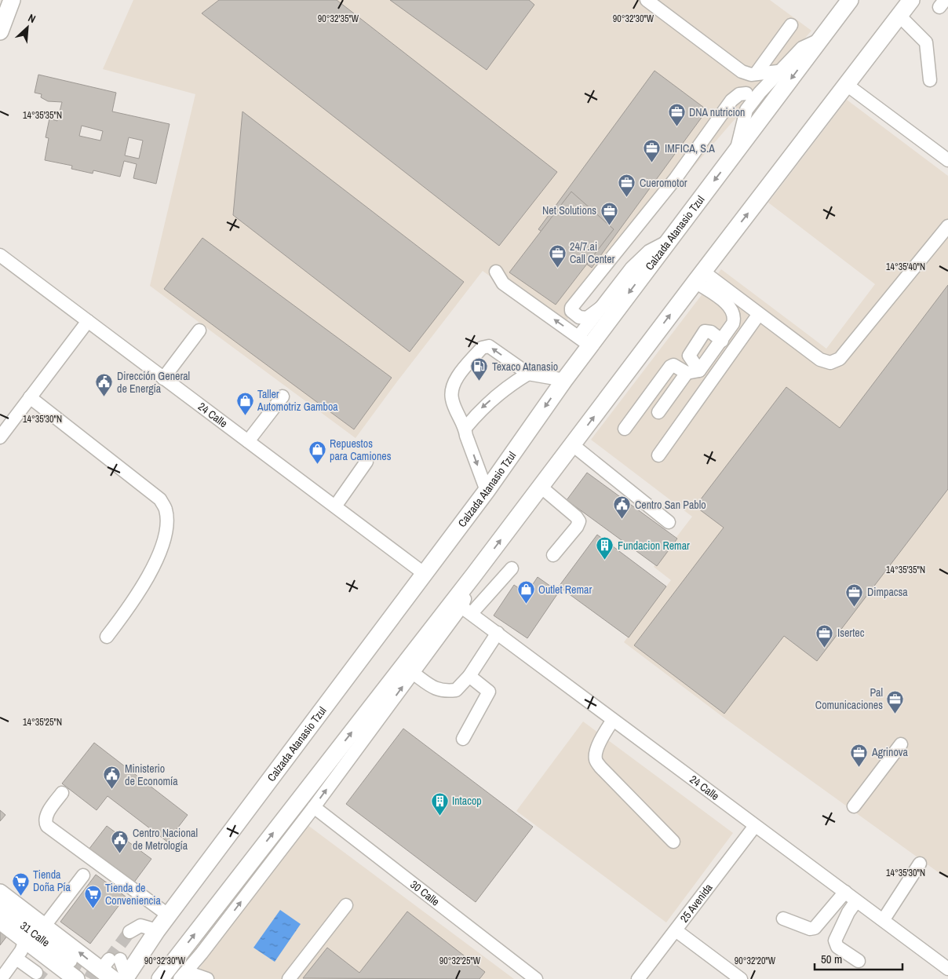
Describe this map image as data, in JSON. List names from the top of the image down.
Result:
{
  "streets": {
    "main road": ["Calzada Atanasio Tzul"],
    "street": [
      "24 Calle",
      "30 Calle",
      "25 Avenida",
      "31 Calle"
    ]
  },
  "crossings": [
    ["Calzada Atanasio Tzul", "24 Calle"],
    ["24 Calle", "25 Avenida"]
  ],
  "places": {
    "office": [
      "DNA nutricion",
      "IMFICA, S.A",
      "Cueromotor",
      "Net Solutions",
      "24/7.ai Call Center",
      "Dimpacsa",
      "Isertec",
      "Pal Comunicaciones",
      "Agrinova"
    ],
    "fuel station": ["Texaco Atanasio"],
    "public building": [
      "Dirección General de Energía",
      "Centro San Pablo",
      "Ministerio de Economía",
      "Centro Nacional de Metrología"
    ],
    "shop": ["Taller Automotriz Gamboa", "Repuestos para Camiones", "Outlet Remar"],
    "building": ["Fundacion Remar", "Intacop"],
    "supermarket": ["Tienda Doña Pía", "Tienda de Conveniencia"]
  },
  "scale_bar": "50 m",
  "north": "top right",
  "coordinates": [
    "90°32'35\"W",
    "90°32'30\"W",
    "14°35'35\"N",
    "14°35'40\"N",
    "14°35'30\"N",
    "14°35'25\"N",
    "90°32'25\"W",
    "90°32'20\"W"
  ]
}
